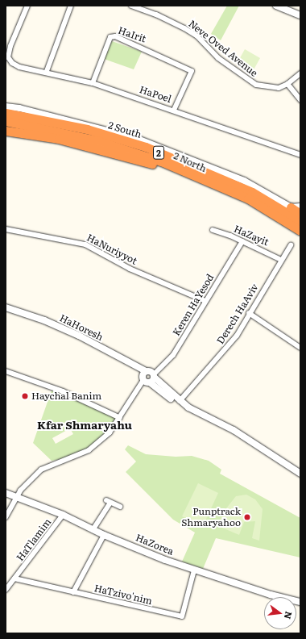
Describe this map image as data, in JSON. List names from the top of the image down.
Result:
{
  "streets": {
    "highway": ["2 South", "2", "2 North"],
    "street": [
      "HaIrit",
      "Neve Oved Avenue",
      "HaPoel",
      "HaZayit",
      "HaNuriyyot",
      "Keren HaYesod",
      "Derech HaAviv",
      "HaHoresh",
      "HaTlamim",
      "HaZorea",
      "HaTzivo'nim"
    ]
  },
  "crossings": [
    ["HaIrit", "HaPoel"],
    ["HaZayit", "Keren HaYesod"],
    ["HaZayit", "Derech HaAviv"],
    ["HaNuriyyot", "Keren HaYesod"],
    ["Keren HaYesod", "HaHoresh"],
    ["Keren HaYesod", "HaZorea"],
    ["HaTlamim", "HaZorea"],
    ["HaTlamim", "HaTzivo'nim"],
    ["HaZorea", "HaTzivo'nim"]
  ],
  "districts": ["Kfar Shmaryahu"],
  "places": ["Haychal Banim", "Punptrack Shmaryahoo"],
  "north": "right"
}
